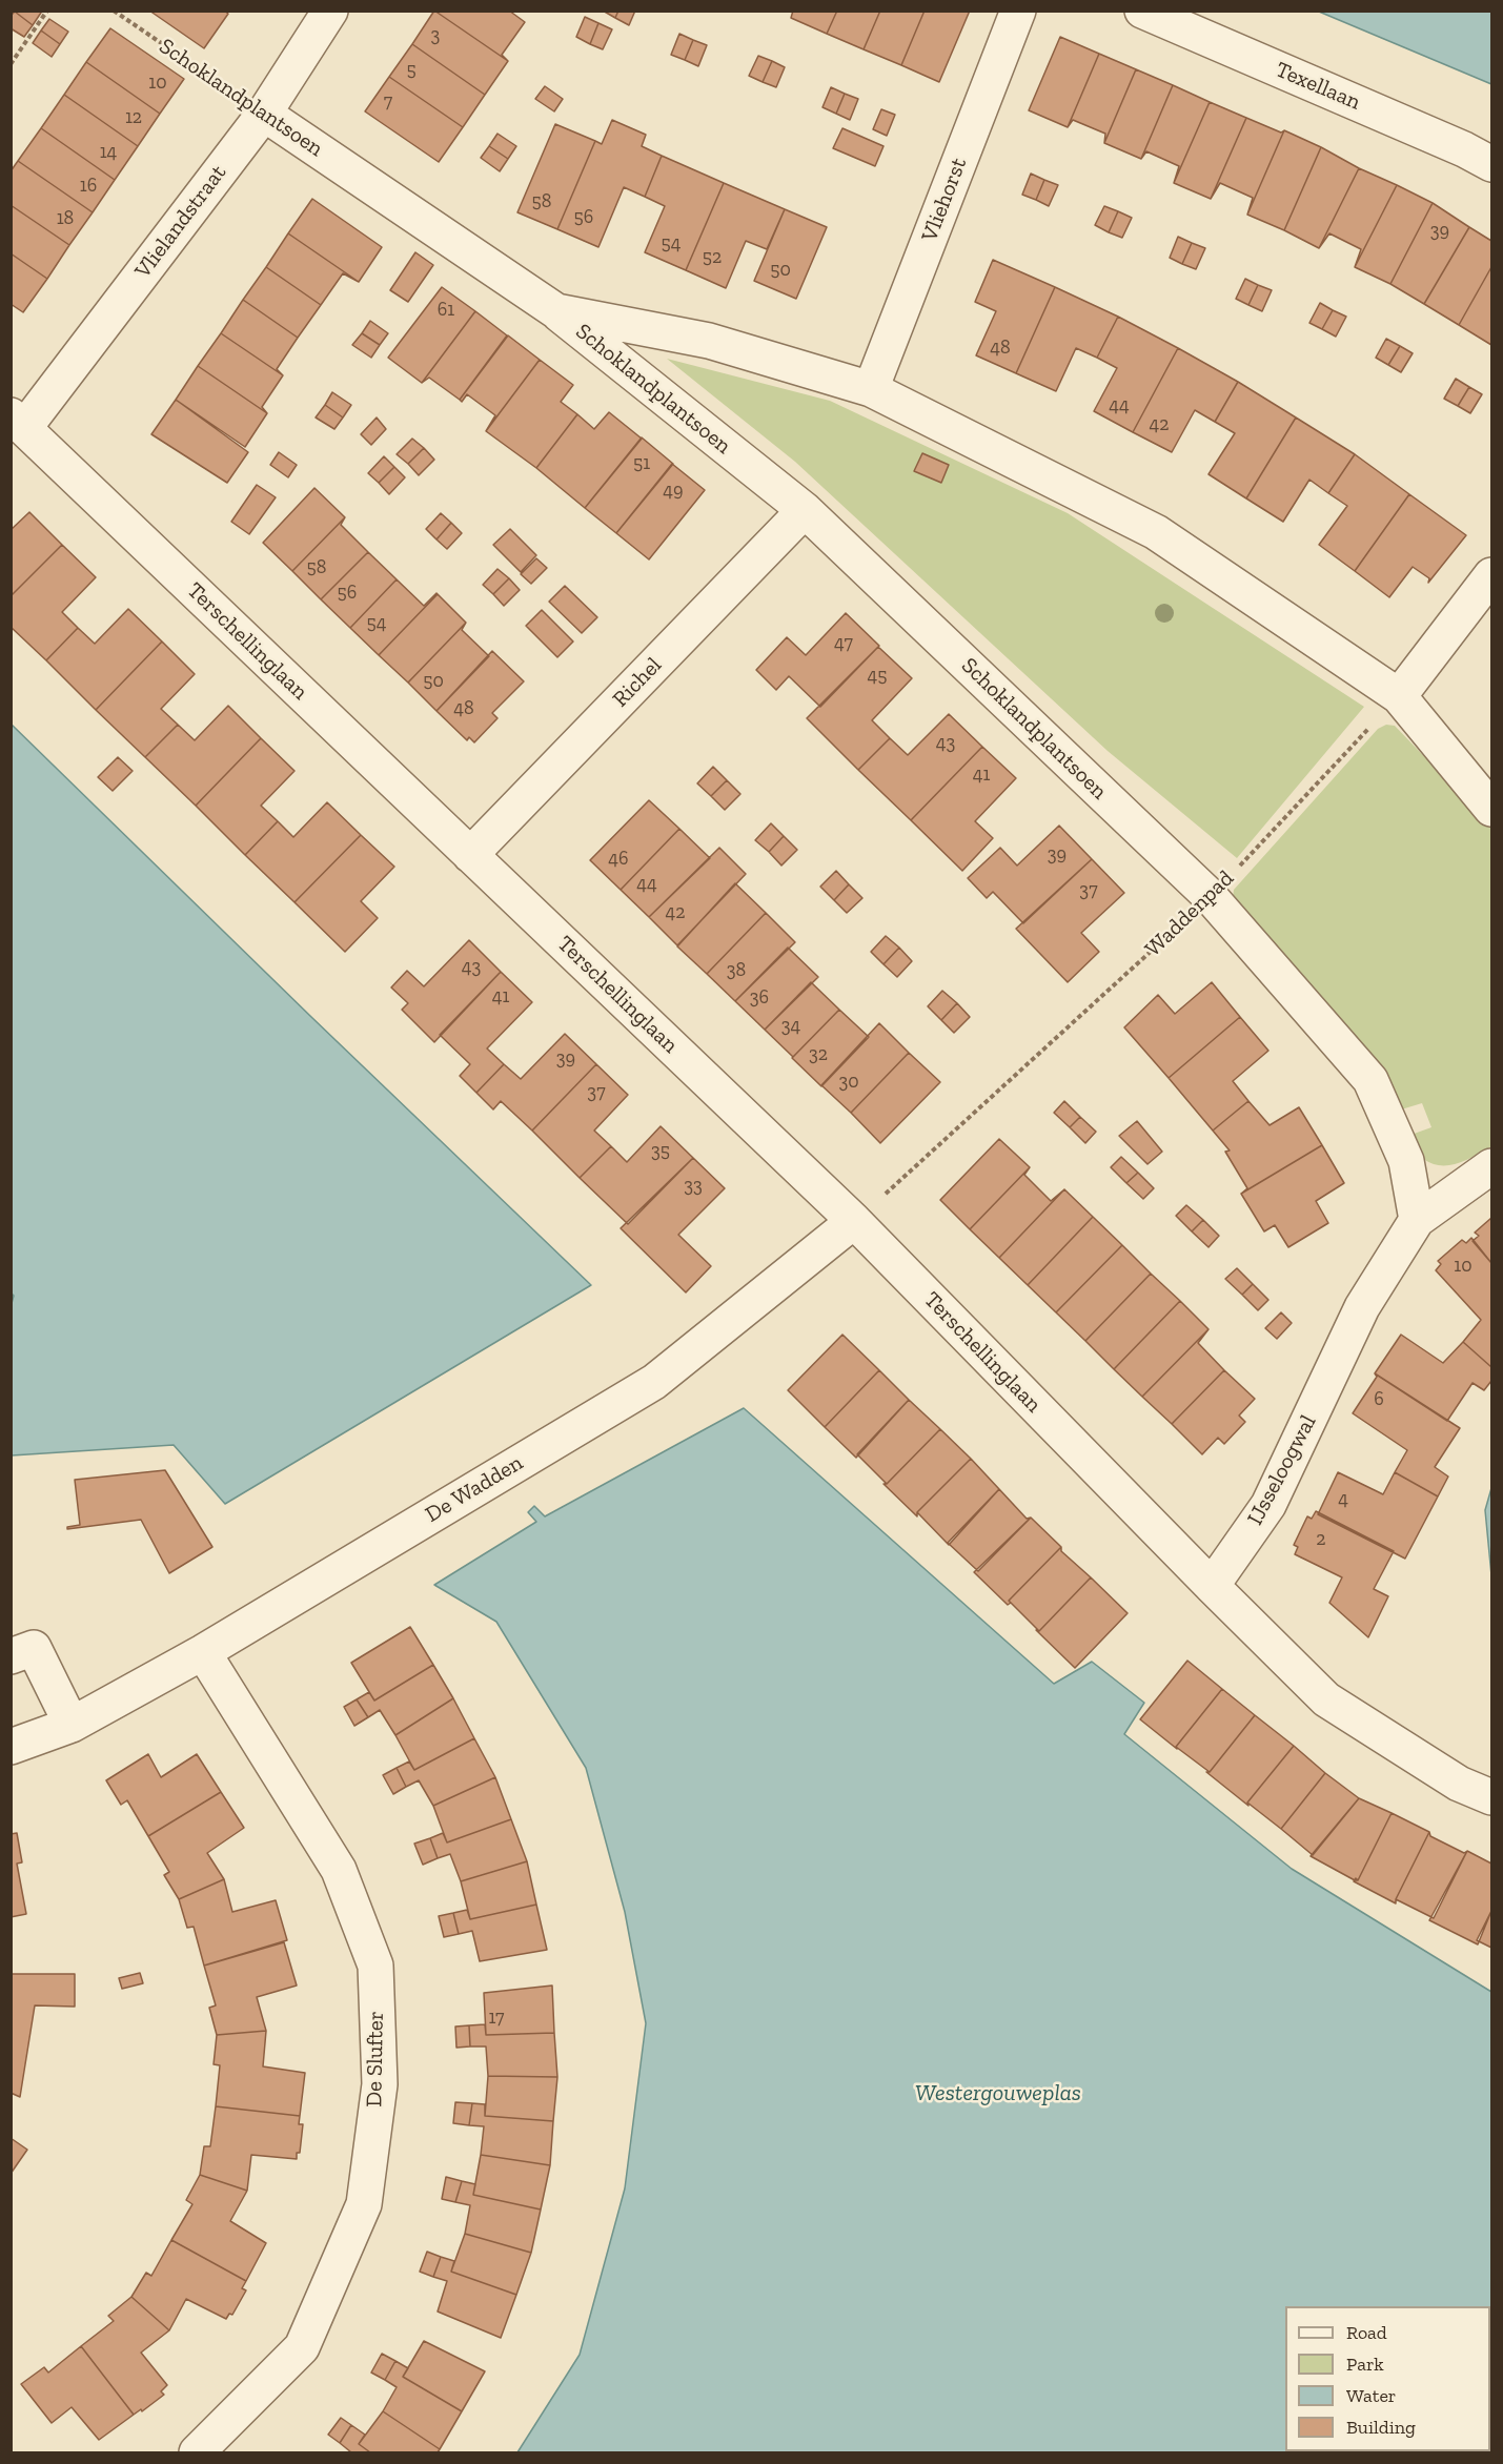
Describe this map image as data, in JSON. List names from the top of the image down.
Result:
{
  "streets": {
    "street": [
      "Texellaan",
      "Schoklandplantsoen",
      "Vliehorst",
      "Vlielandstraat",
      "Terschellinglaan",
      "Richel",
      "IJsseloogwal",
      "De Wadden",
      "De Slufter"
    ],
    "path": ["Waddenpad"]
  },
  "crossings": [
    ["Schoklandplantsoen", "Vliehorst"],
    ["Schoklandplantsoen", "Vlielandstraat"],
    ["Schoklandplantsoen", "Richel"],
    ["Schoklandplantsoen", "Waddenpad"],
    ["Schoklandplantsoen", "IJsseloogwal"],
    ["Vlielandstraat", "Terschellinglaan"],
    ["Terschellinglaan", "Richel"],
    ["Terschellinglaan", "Waddenpad"],
    ["Terschellinglaan", "IJsseloogwal"],
    ["Terschellinglaan", "De Wadden"],
    ["Waddenpad", "De Wadden"],
    ["De Wadden", "De Slufter"]
  ],
  "water": ["Westergouweplas"],
  "house_numbers": [
    "3",
    "5",
    "10",
    "7",
    "12",
    "14",
    "16",
    "58",
    "56",
    "18",
    "39",
    "54",
    "52",
    "50",
    "61",
    "48",
    "44",
    "42",
    "51",
    "49",
    "58",
    "56",
    "54",
    "47",
    "45",
    "50",
    "48",
    "43",
    "41",
    "39",
    "46",
    "44",
    "37",
    "42",
    "43",
    "38",
    "41",
    "36",
    "34",
    "32",
    "39",
    "30",
    "37",
    "35",
    "33",
    "10",
    "6",
    "4",
    "2",
    "17"
  ],
  "legend": [
    "Road",
    "Park",
    "Water",
    "Building"
  ]
}
